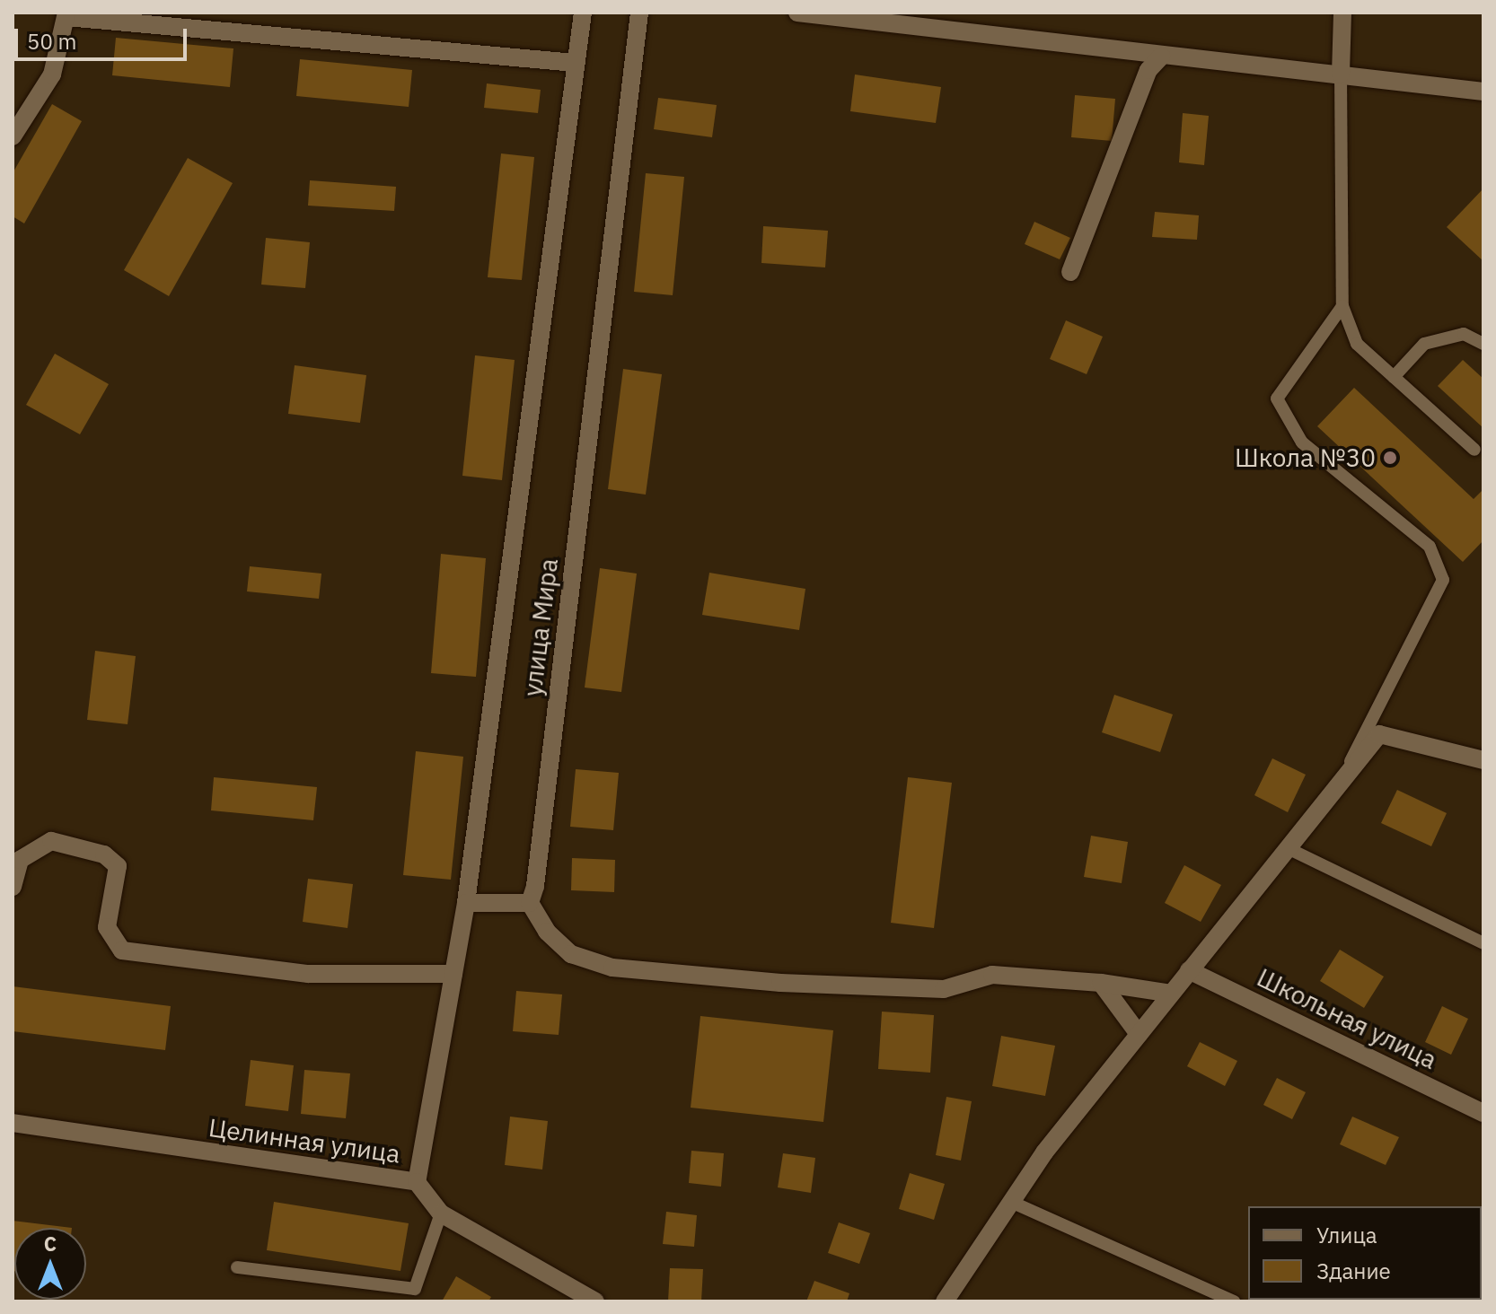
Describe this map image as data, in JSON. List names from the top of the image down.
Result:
{
  "streets": {
    "street": ["улица Мира", "Школьная улица", "Целинная улица"]
  },
  "places": ["Школа №30"],
  "legend": ["Улица", "Здание"],
  "scale_bar": "50 m",
  "north": "top"
}
